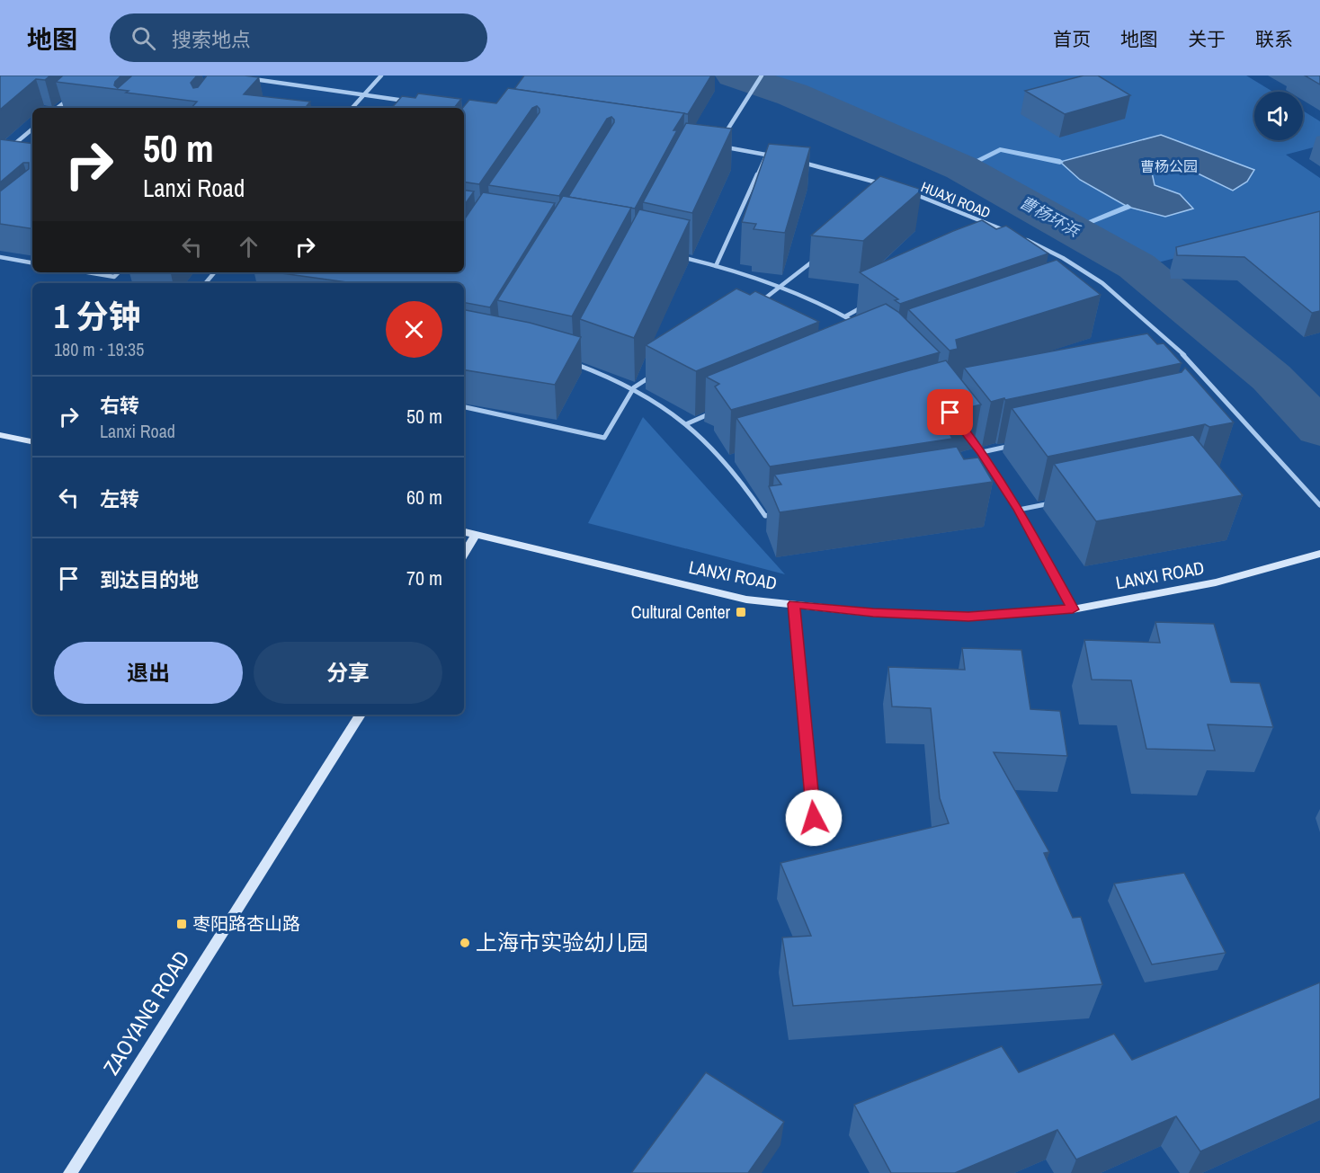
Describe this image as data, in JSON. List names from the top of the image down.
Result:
{
  "streets": {
    "street": ["HUAXI ROAD", "LANXI ROAD", "ZAOYANG ROAD"]
  },
  "water": ["曹杨环浜"],
  "parks": ["曹杨公园"],
  "places": {
    "transit": ["Cultural Center", "枣阳路杏山路"],
    "other": ["上海市实验幼儿园"]
  },
  "page": {
    "header": "地图",
    "search": "搜索地点",
    "nav": [
      "首页",
      "地图",
      "关于",
      "联系"
    ],
    "turn": ["50 m", "Lanxi Road"],
    "heading": ["1 分钟", "180 m · 19:35"],
    "list": [
      {
        "name": "右转",
        "note": "Lanxi Road",
        "value": "50 m"
      },
      {
        "name": "左转",
        "value": "60 m"
      },
      {
        "name": "到达目的地",
        "value": "70 m"
      }
    ],
    "buttons": ["退出", "分享"]
  }
}
